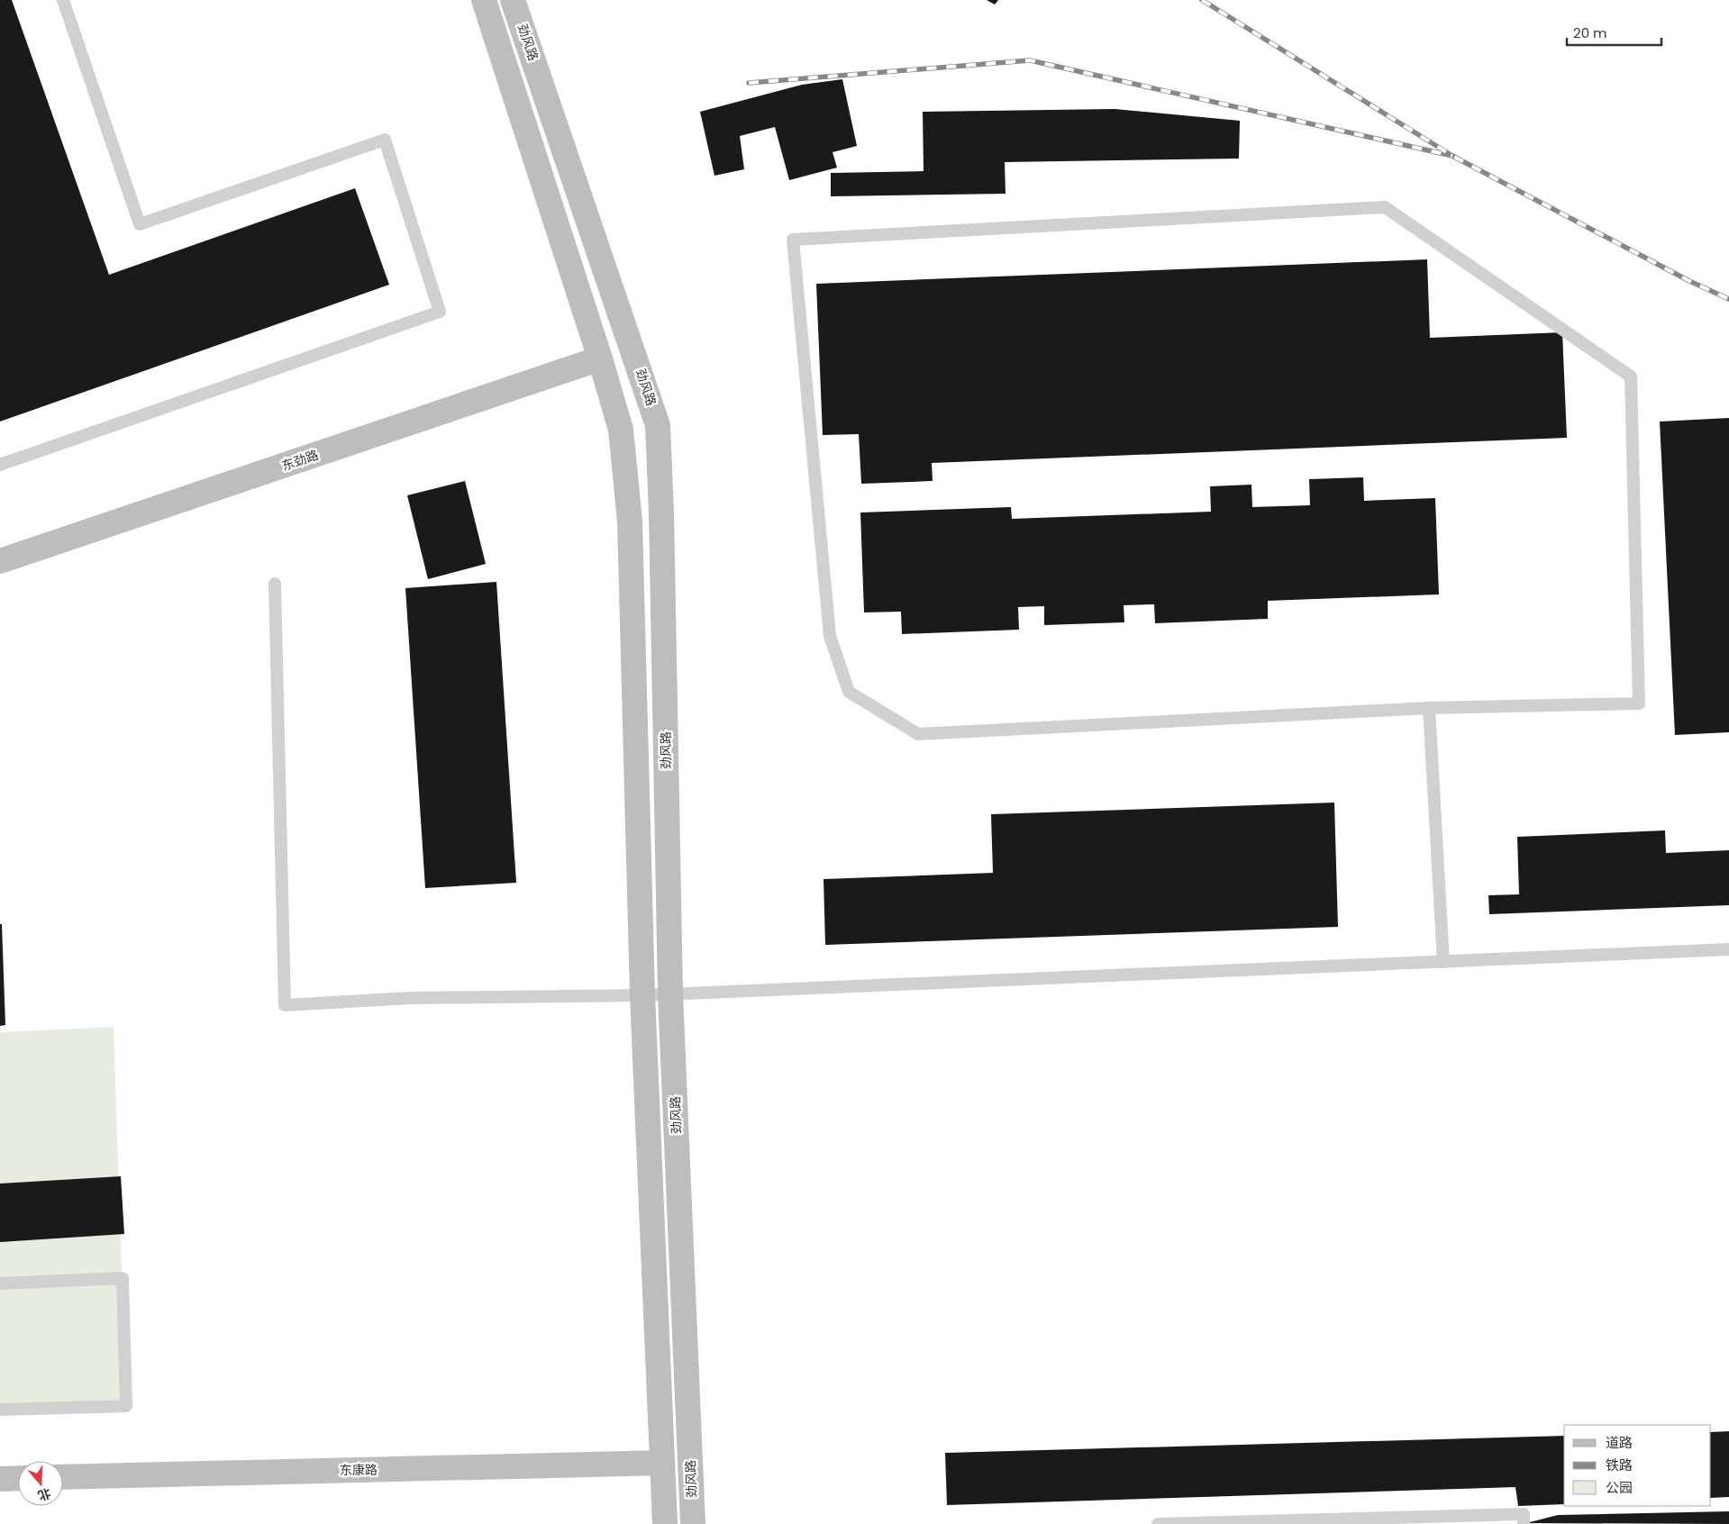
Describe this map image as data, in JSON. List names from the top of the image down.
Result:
{
  "streets": {
    "street": ["劲风路", "东劲路", "东康路"]
  },
  "legend": ["道路", "铁路", "公园"],
  "scale_bar": "20 m",
  "north": "bottom"
}
